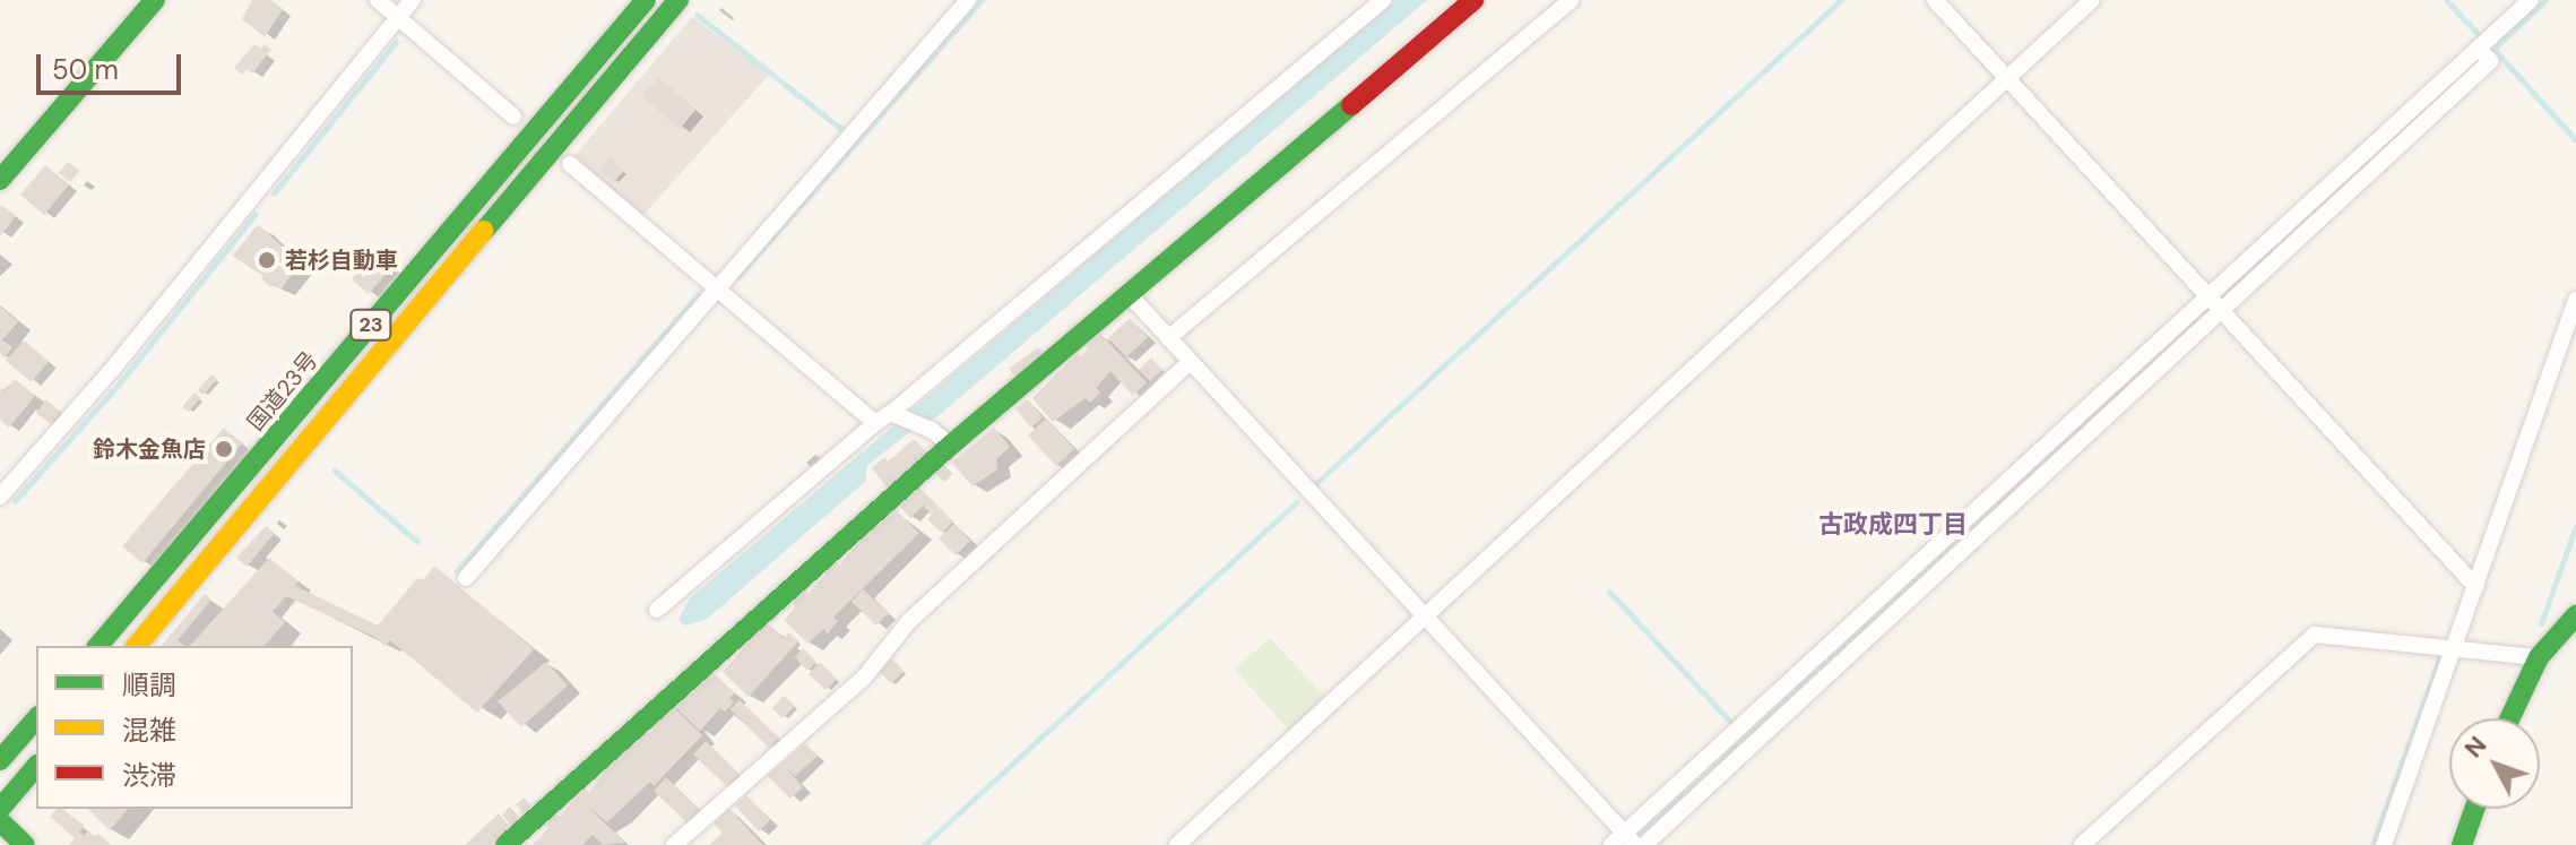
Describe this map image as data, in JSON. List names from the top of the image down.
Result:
{
  "streets": {
    "main road": ["23", "国道23号"]
  },
  "districts": ["古政成四丁目"],
  "places": ["若杉自動車", "鈴木金魚店"],
  "legend": ["順調", "混雑", "渋滞"],
  "scale_bar": "50 m",
  "north": "top left"
}
